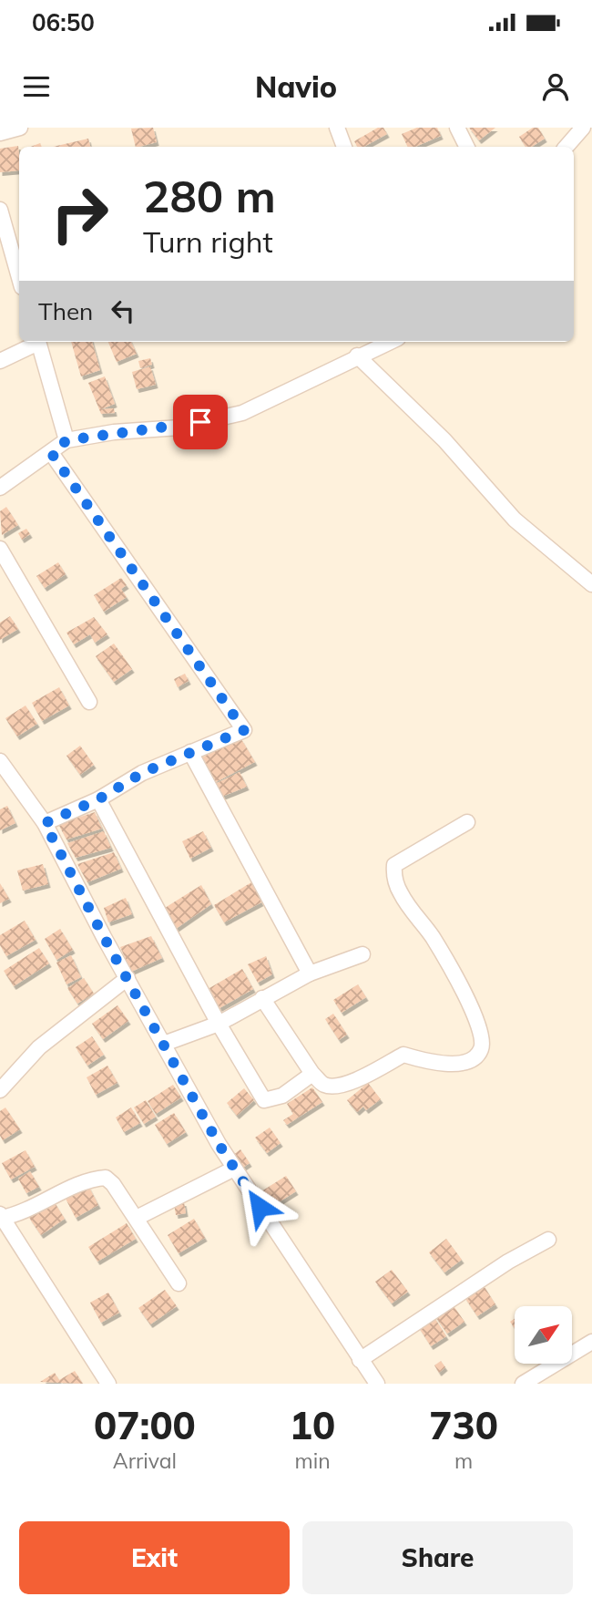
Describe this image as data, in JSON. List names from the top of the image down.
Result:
{
  "north": "top right",
  "page": {
    "status": "06:50",
    "header": "Navio",
    "turn": ["280 m", "Turn right"],
    "then": "Then",
    "eta": [
      "07:00",
      "Arrival",
      "10",
      "min",
      "730",
      "m"
    ],
    "buttons": ["Exit", "Share"]
  }
}
